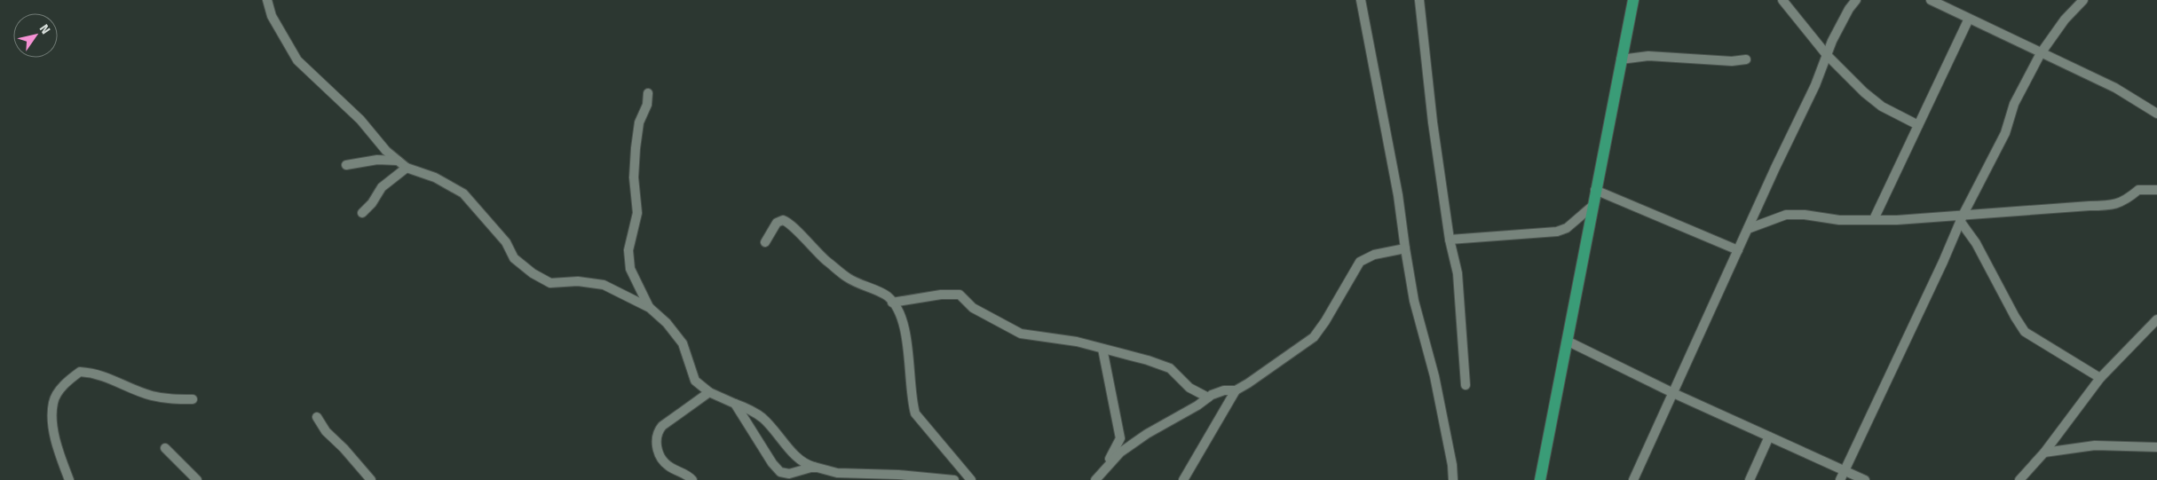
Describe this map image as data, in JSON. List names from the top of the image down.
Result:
{
  "north": "top right"
}
